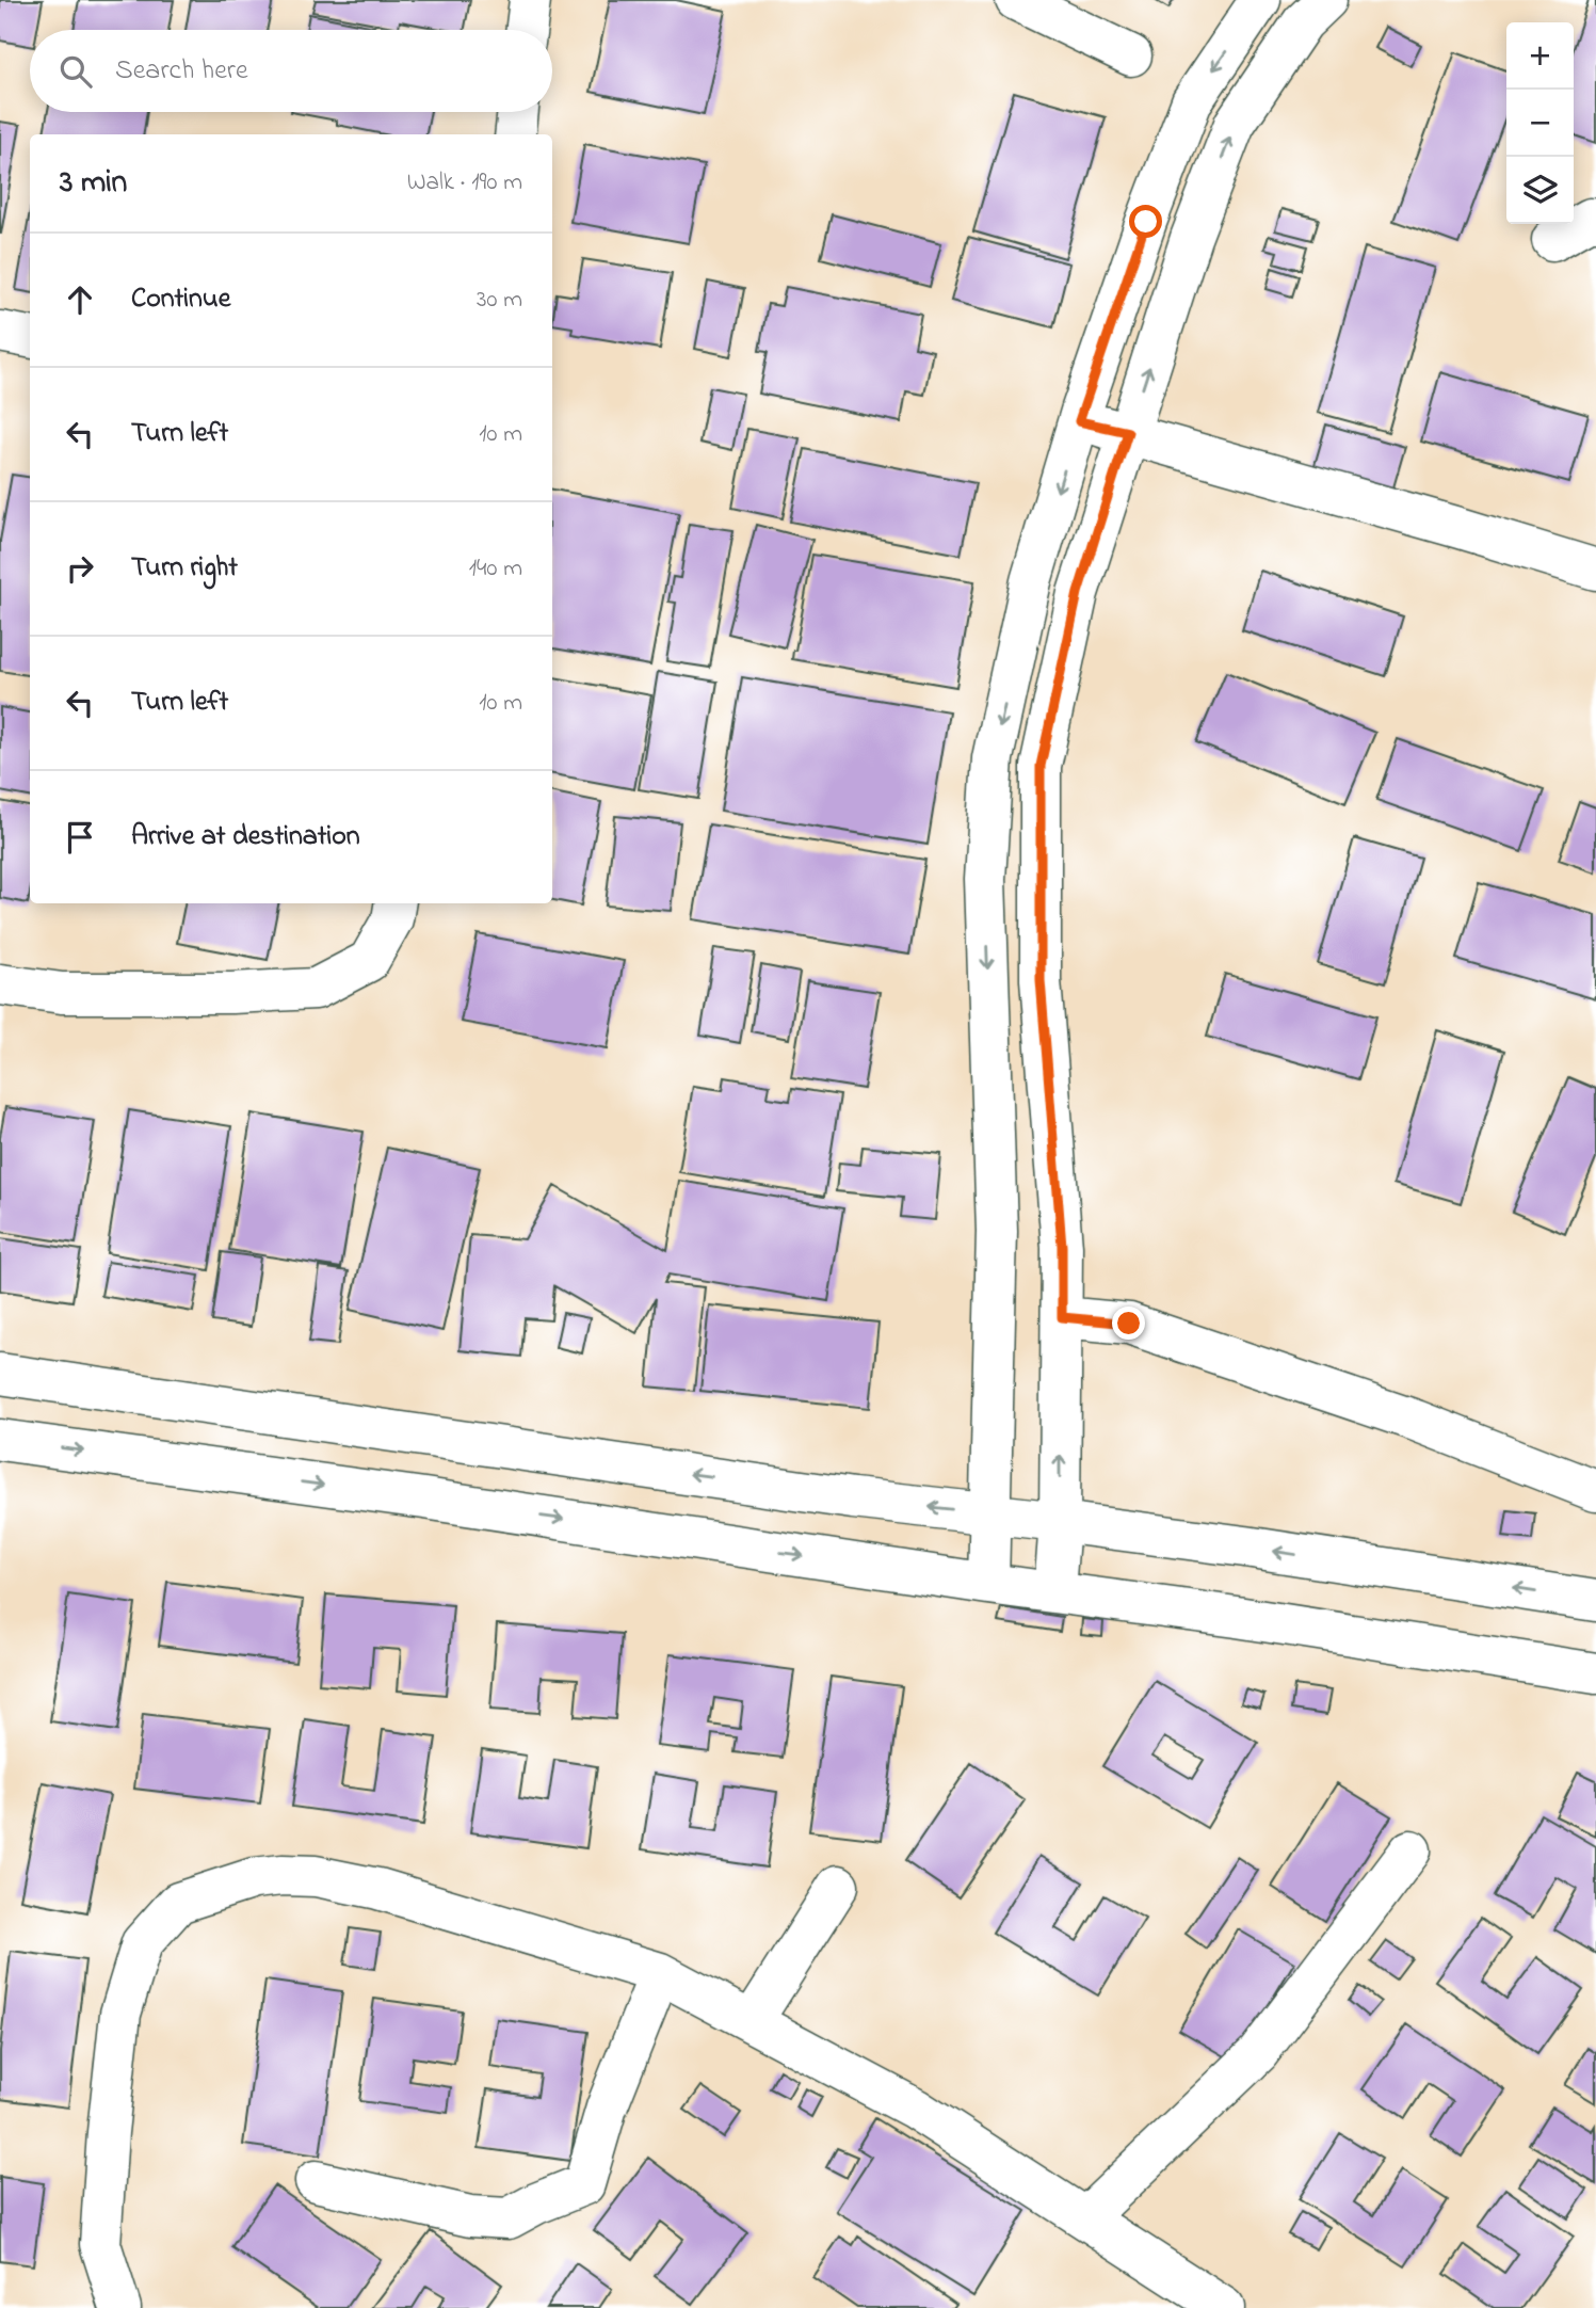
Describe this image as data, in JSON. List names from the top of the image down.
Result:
{
  "page": {
    "map_buttons": ["+", "−"],
    "search": "Search here",
    "heading": ["3 min", "Walk · 190 m"],
    "list": [
      ["Continue", "30 m"],
      ["Turn left", "10 m"],
      ["Turn right", "140 m"],
      ["Turn left", "10 m"],
      "Arrive at destination"
    ]
  }
}
